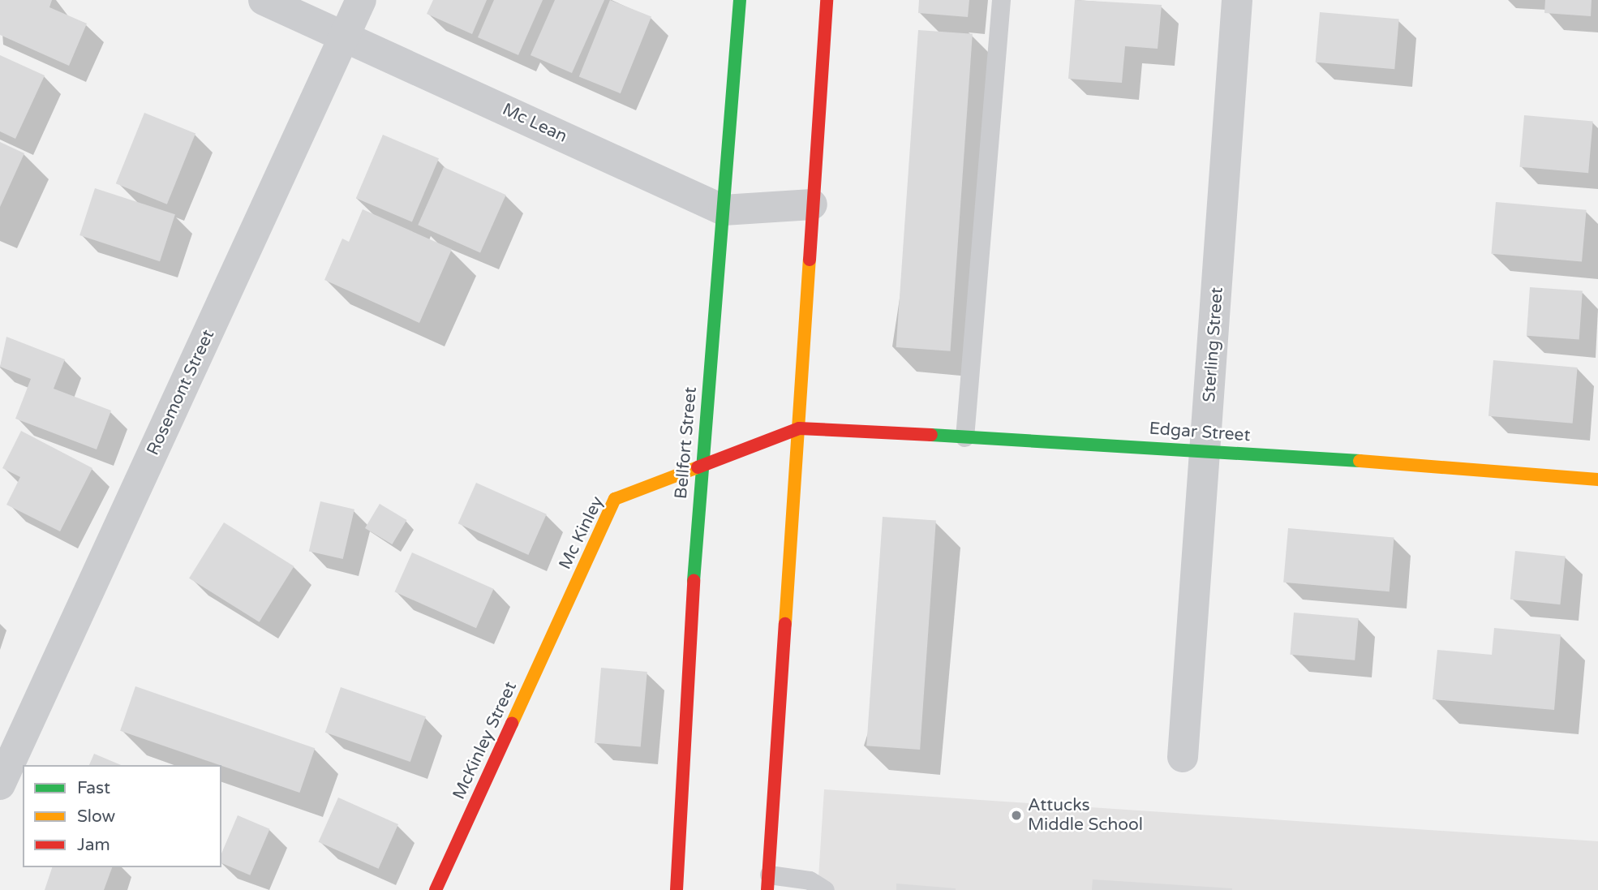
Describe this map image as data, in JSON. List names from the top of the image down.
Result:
{
  "streets": {
    "main road": [
      "Edgar Street",
      "Bellfort Street",
      "Mc Kinley",
      "McKinley Street"
    ],
    "street": ["Mc Lean", "Sterling Street", "Rosemont Street"]
  },
  "crossings": [
    ["Mc Lean", "Rosemont Street"],
    ["Mc Lean", "Bellfort Street"],
    ["Sterling Street", "Edgar Street"],
    ["Edgar Street", "Mc Kinley"],
    ["Bellfort Street", "Mc Kinley"],
    ["Mc Kinley", "McKinley Street"]
  ],
  "places": ["Attucks Middle School"],
  "legend": ["Fast", "Slow", "Jam"]
}
